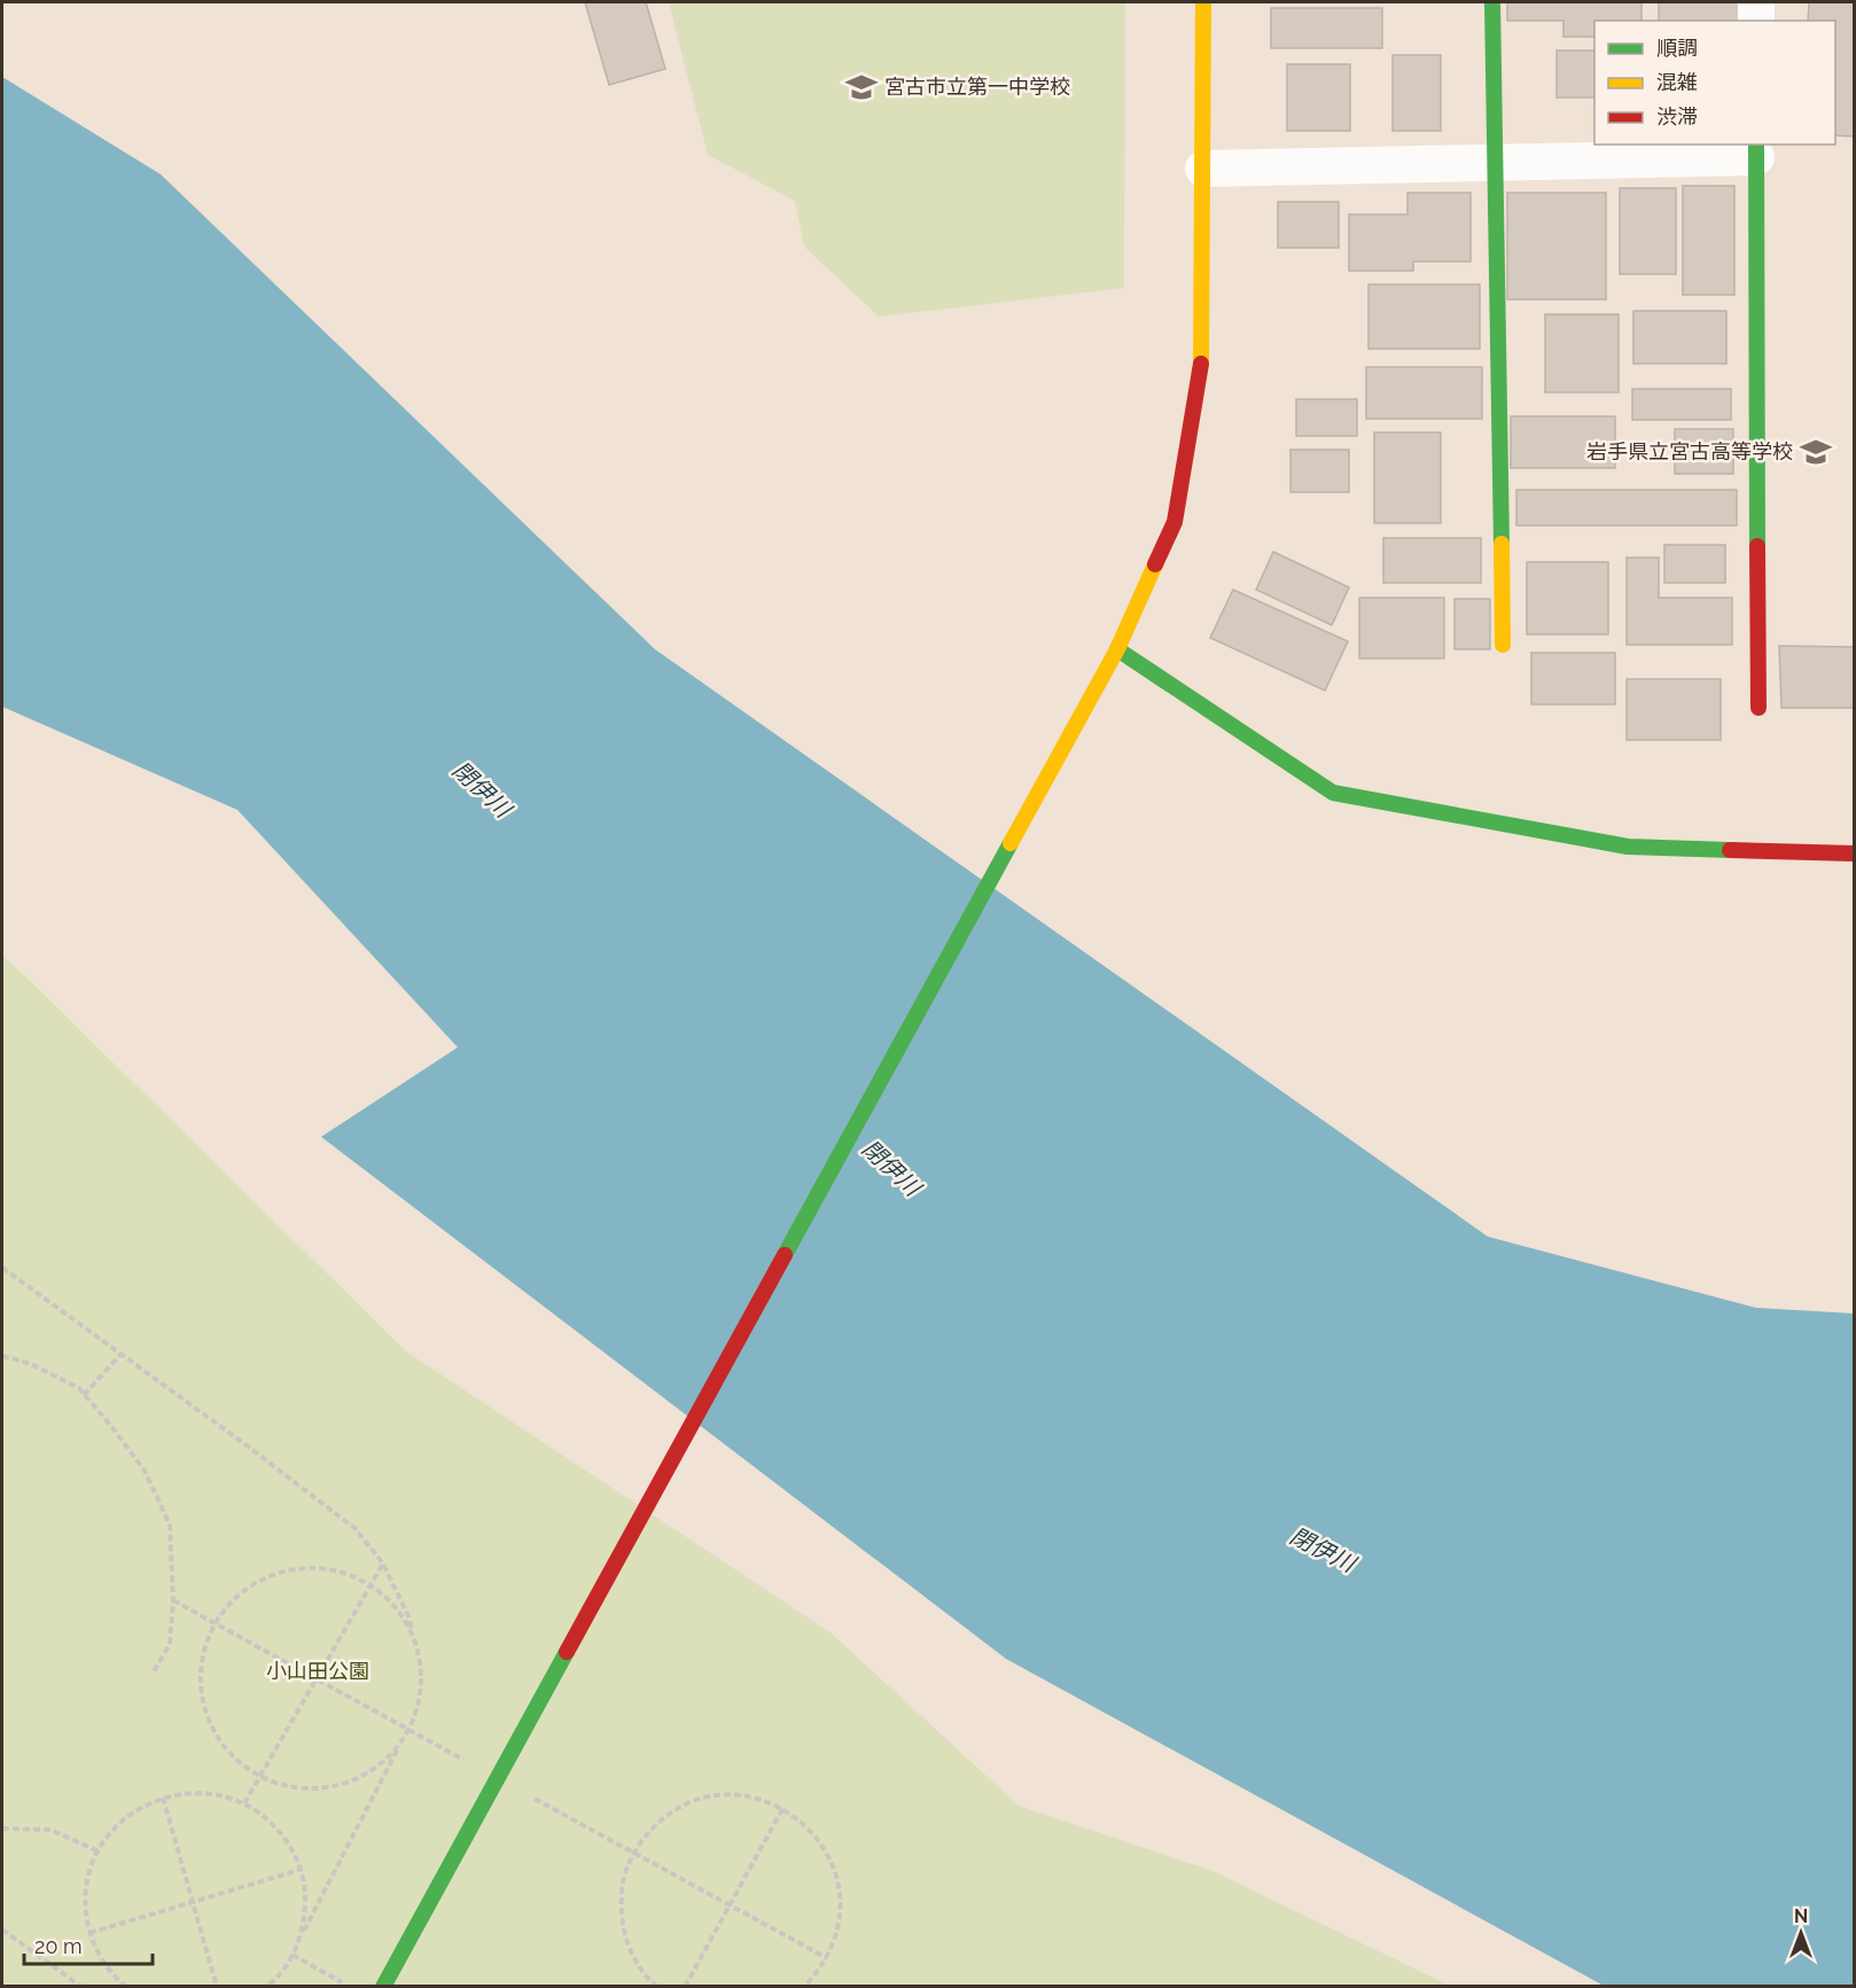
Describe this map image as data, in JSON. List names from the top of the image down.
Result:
{
  "water": ["閉伊川"],
  "parks": ["小山田公園"],
  "places": {
    "school or university": ["宮古市立第一中学校", "岩手県立宮古高等学校"]
  },
  "legend": ["順調", "混雑", "渋滞"],
  "scale_bar": "20 m",
  "north": "top"
}
